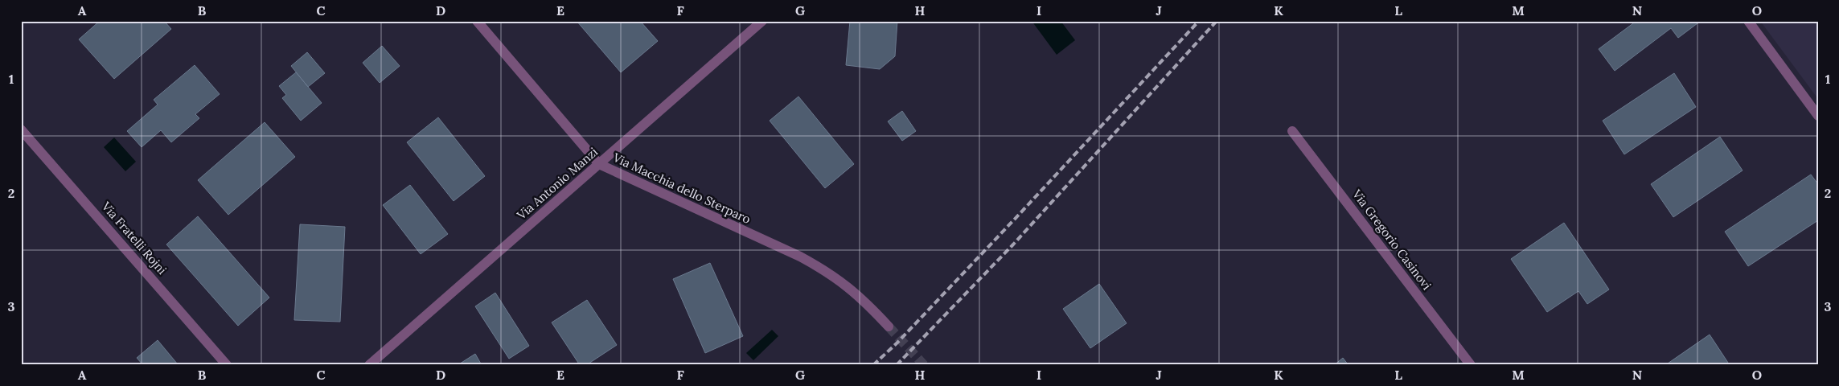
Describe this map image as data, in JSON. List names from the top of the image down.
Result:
{
  "streets": {
    "street": [
      "Via Antonio Manzi",
      "Via Macchia dello Sterparo",
      "Via Fratelli Rojni",
      "Via Gregorio Casinovi"
    ]
  },
  "crossings": [
    ["Via Antonio Manzi", "Via Macchia dello Sterparo"]
  ],
  "grid": {
    "columns": [
      "A",
      "B",
      "C",
      "D",
      "E",
      "F",
      "G",
      "H",
      "I",
      "J",
      "K",
      "L",
      "M",
      "N",
      "O"
    ],
    "rows": ["1", "2", "3"]
  }
}
